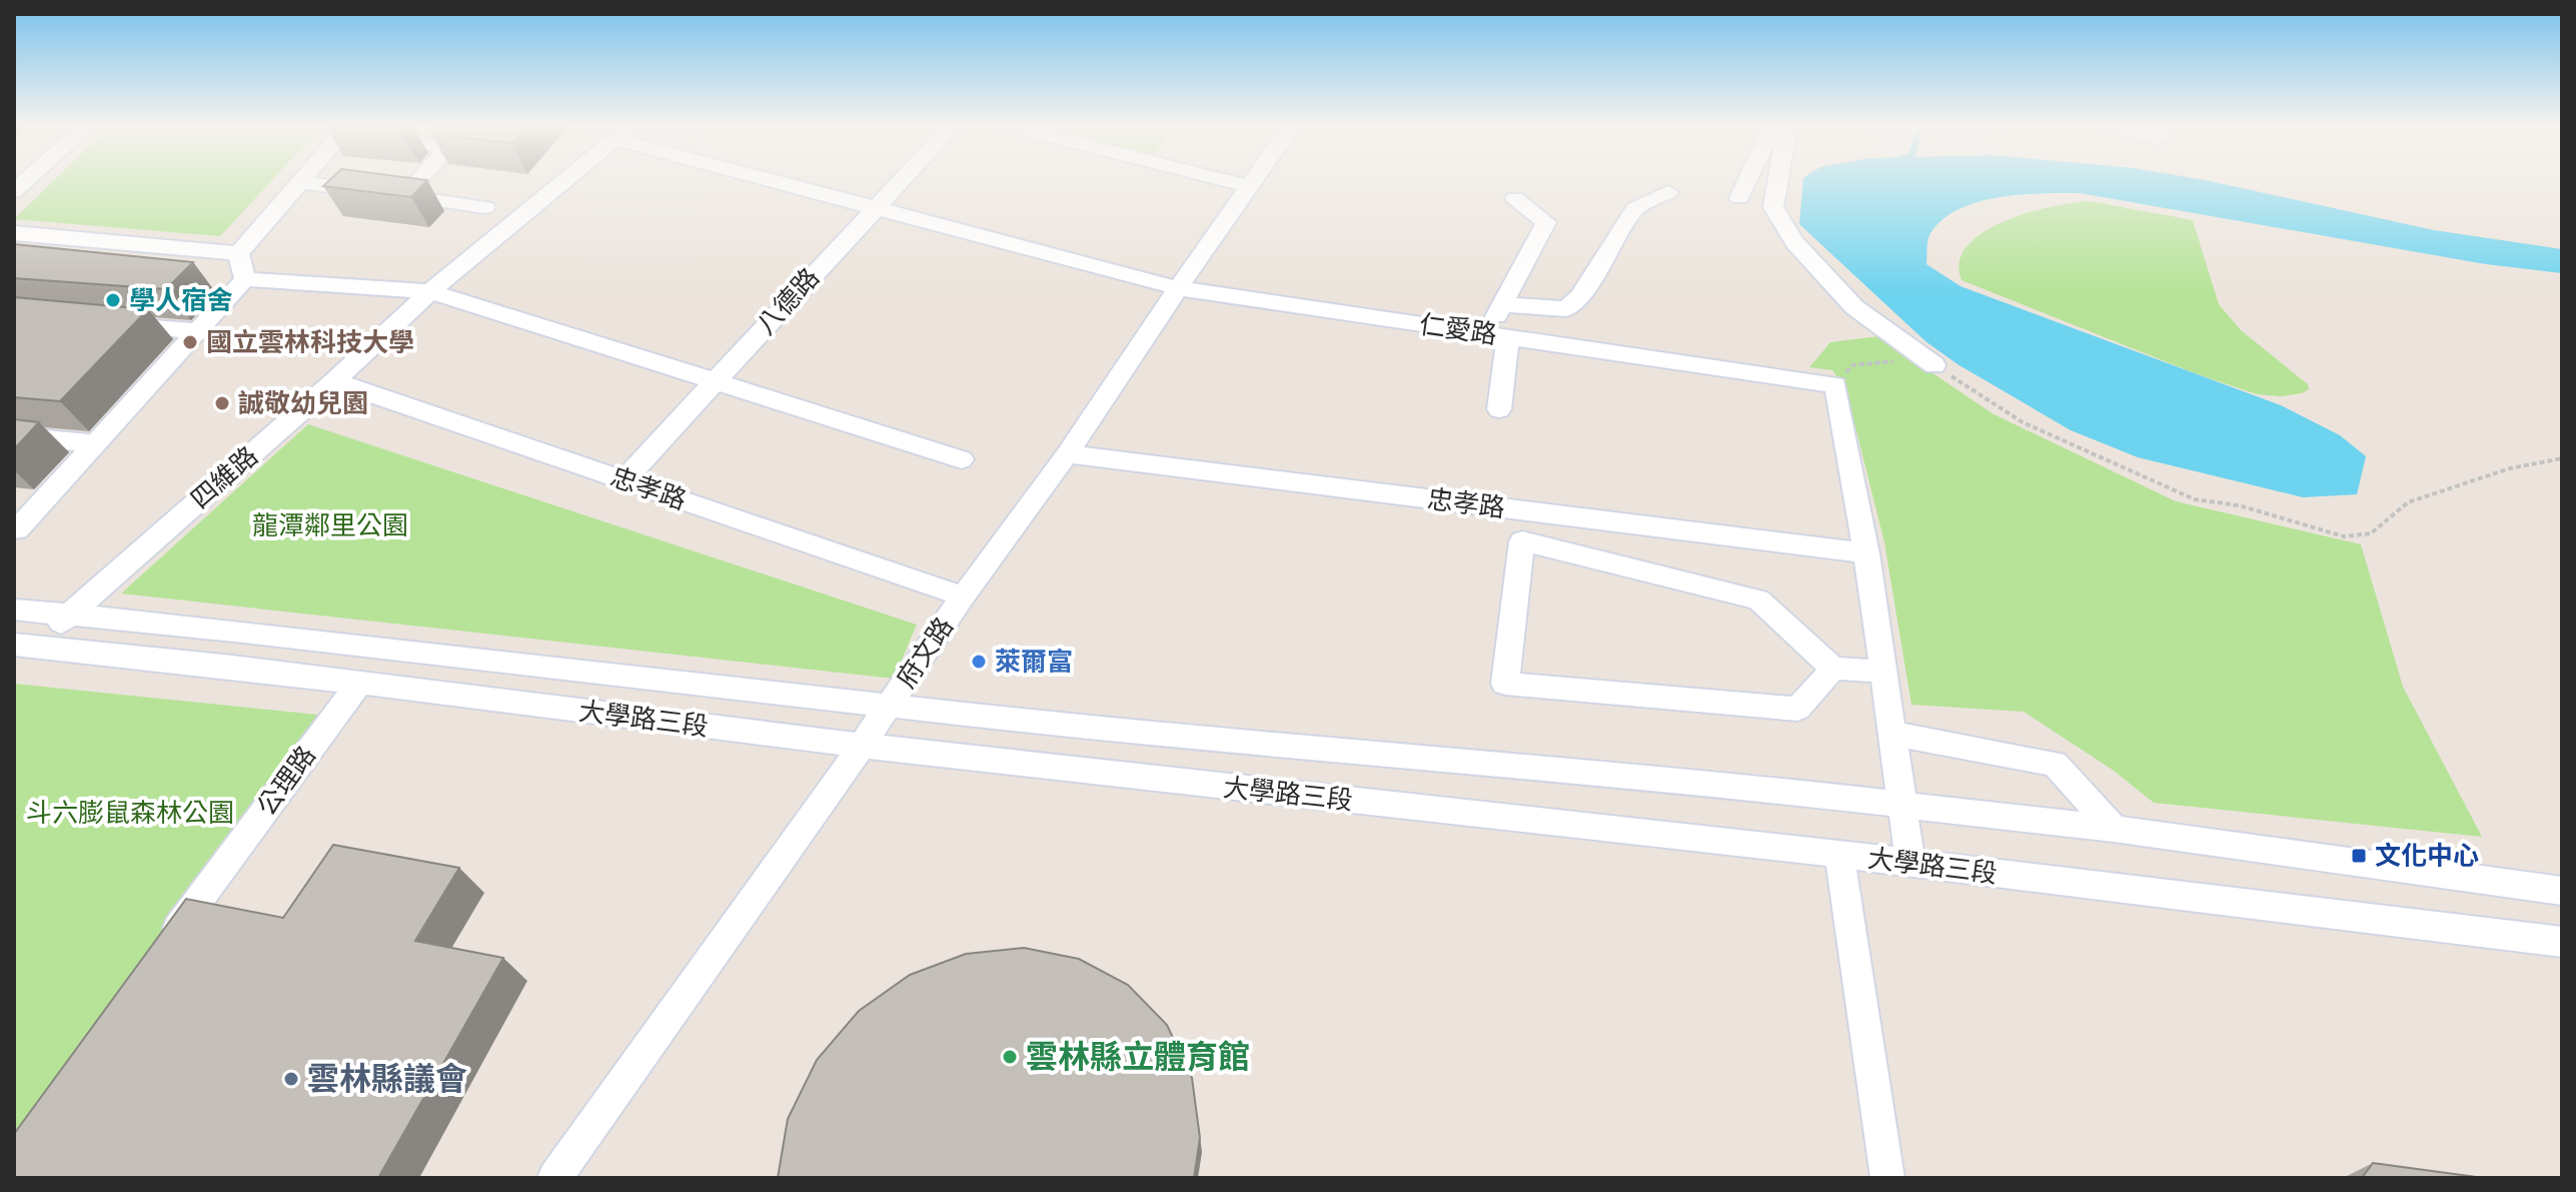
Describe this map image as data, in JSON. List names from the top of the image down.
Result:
{
  "streets": {
    "street": [
      "八德路",
      "仁愛路",
      "四維路",
      "忠孝路",
      "府文路",
      "大學路三段",
      "公理路"
    ]
  },
  "crossings": [
    ["八德路", "仁愛路"],
    ["八德路", "忠孝路"],
    ["仁愛路", "府文路"],
    ["四維路", "忠孝路"],
    ["四維路", "大學路三段"],
    ["忠孝路", "府文路"],
    ["府文路", "大學路三段"],
    ["大學路三段", "公理路"]
  ],
  "parks": ["龍潭鄰里公園", "斗六膨鼠森林公園"],
  "places": {
    "other": [
      "學人宿舍",
      "國立雲林科技大學",
      "誠敬幼兒園",
      "萊爾富",
      "雲林縣立體育館",
      "雲林縣議會"
    ],
    "transit": ["文化中心"]
  }
}
